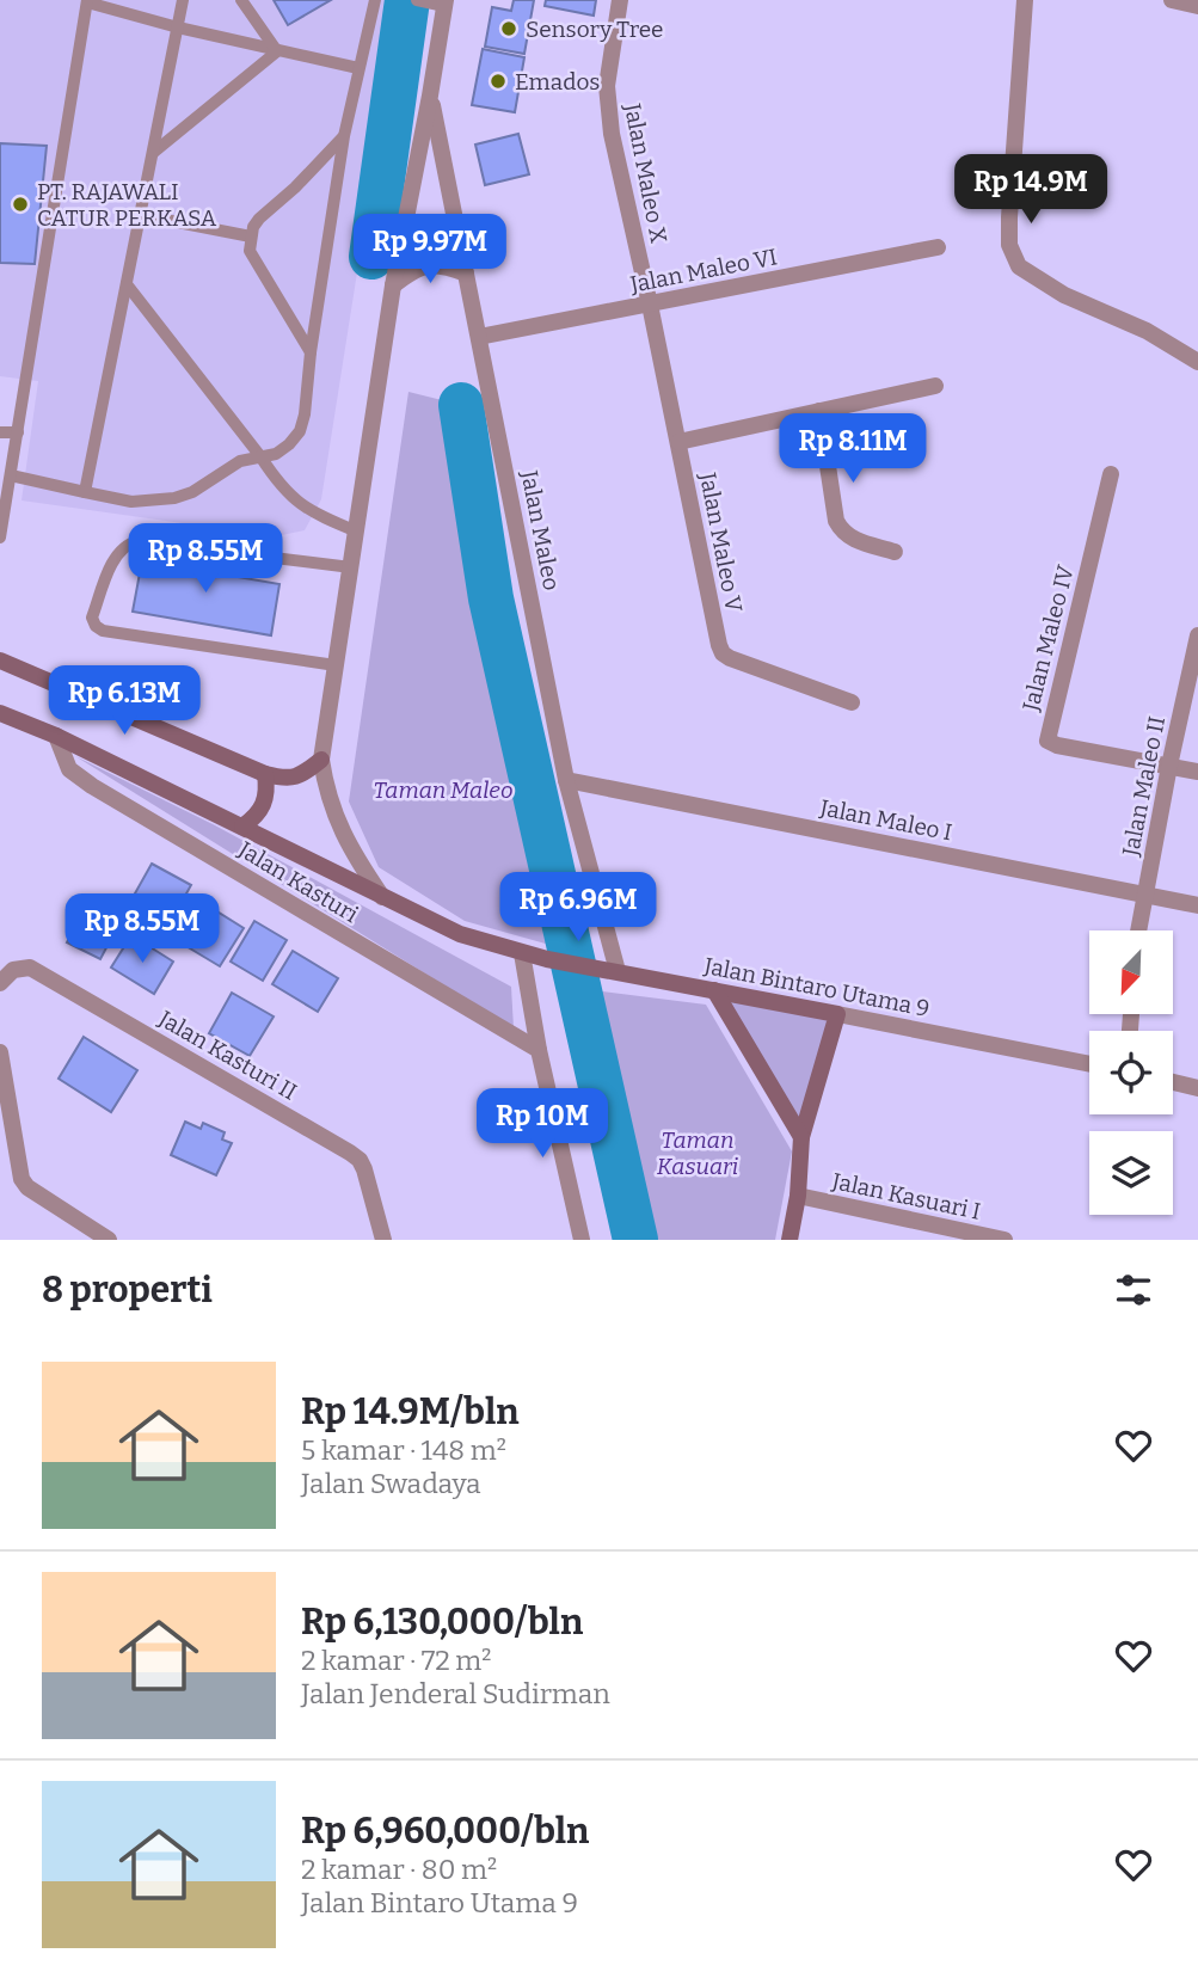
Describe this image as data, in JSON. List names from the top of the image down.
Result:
{
  "streets": {
    "main road": ["Jalan Bintaro Utama 9"],
    "street": [
      "Jalan Maleo X",
      "Jalan Maleo VI",
      "Jalan Maleo",
      "Jalan Maleo V",
      "Jalan Maleo IV",
      "Jalan Maleo II",
      "Jalan Maleo I",
      "Jalan Kasturi",
      "Jalan Kasturi II",
      "Jalan Kasuari I"
    ]
  },
  "crossings": [
    ["Jalan Maleo X", "Jalan Maleo VI"],
    ["Jalan Maleo X", "Jalan Maleo V"],
    ["Jalan Maleo VI", "Jalan Maleo"],
    ["Jalan Maleo VI", "Jalan Maleo V"],
    ["Jalan Maleo", "Jalan Maleo I"],
    ["Jalan Maleo", "Jalan Bintaro Utama 9"],
    ["Jalan Maleo IV", "Jalan Maleo II"],
    ["Jalan Maleo II", "Jalan Maleo I"],
    ["Jalan Kasturi", "Jalan Bintaro Utama 9"]
  ],
  "parks": ["Taman Maleo", "Taman Kasuari"],
  "places": ["Sensory Tree", "Emados", "PT. RAJAWALI CATUR PERKASA"],
  "north": "bottom left",
  "page": {
    "price": [
      "Rp 14.9M",
      "Rp 9.97M",
      "Rp 8.11M",
      "Rp 8.55M",
      "Rp 6.13M",
      "Rp 6.96M",
      "Rp 8.55M",
      "Rp 10M"
    ],
    "heading": "8 properti",
    "list": [
      {
        "name": "Rp 14.9M/bln",
        "note": "5 kamar · 148 m² · Jalan Swadaya"
      },
      {
        "name": "Rp 6,130,000/bln",
        "note": "2 kamar · 72 m² · Jalan Jenderal Sudirman"
      },
      {
        "name": "Rp 6,960,000/bln",
        "note": "2 kamar · 80 m² · Jalan Bintaro Utama 9"
      }
    ]
  }
}
